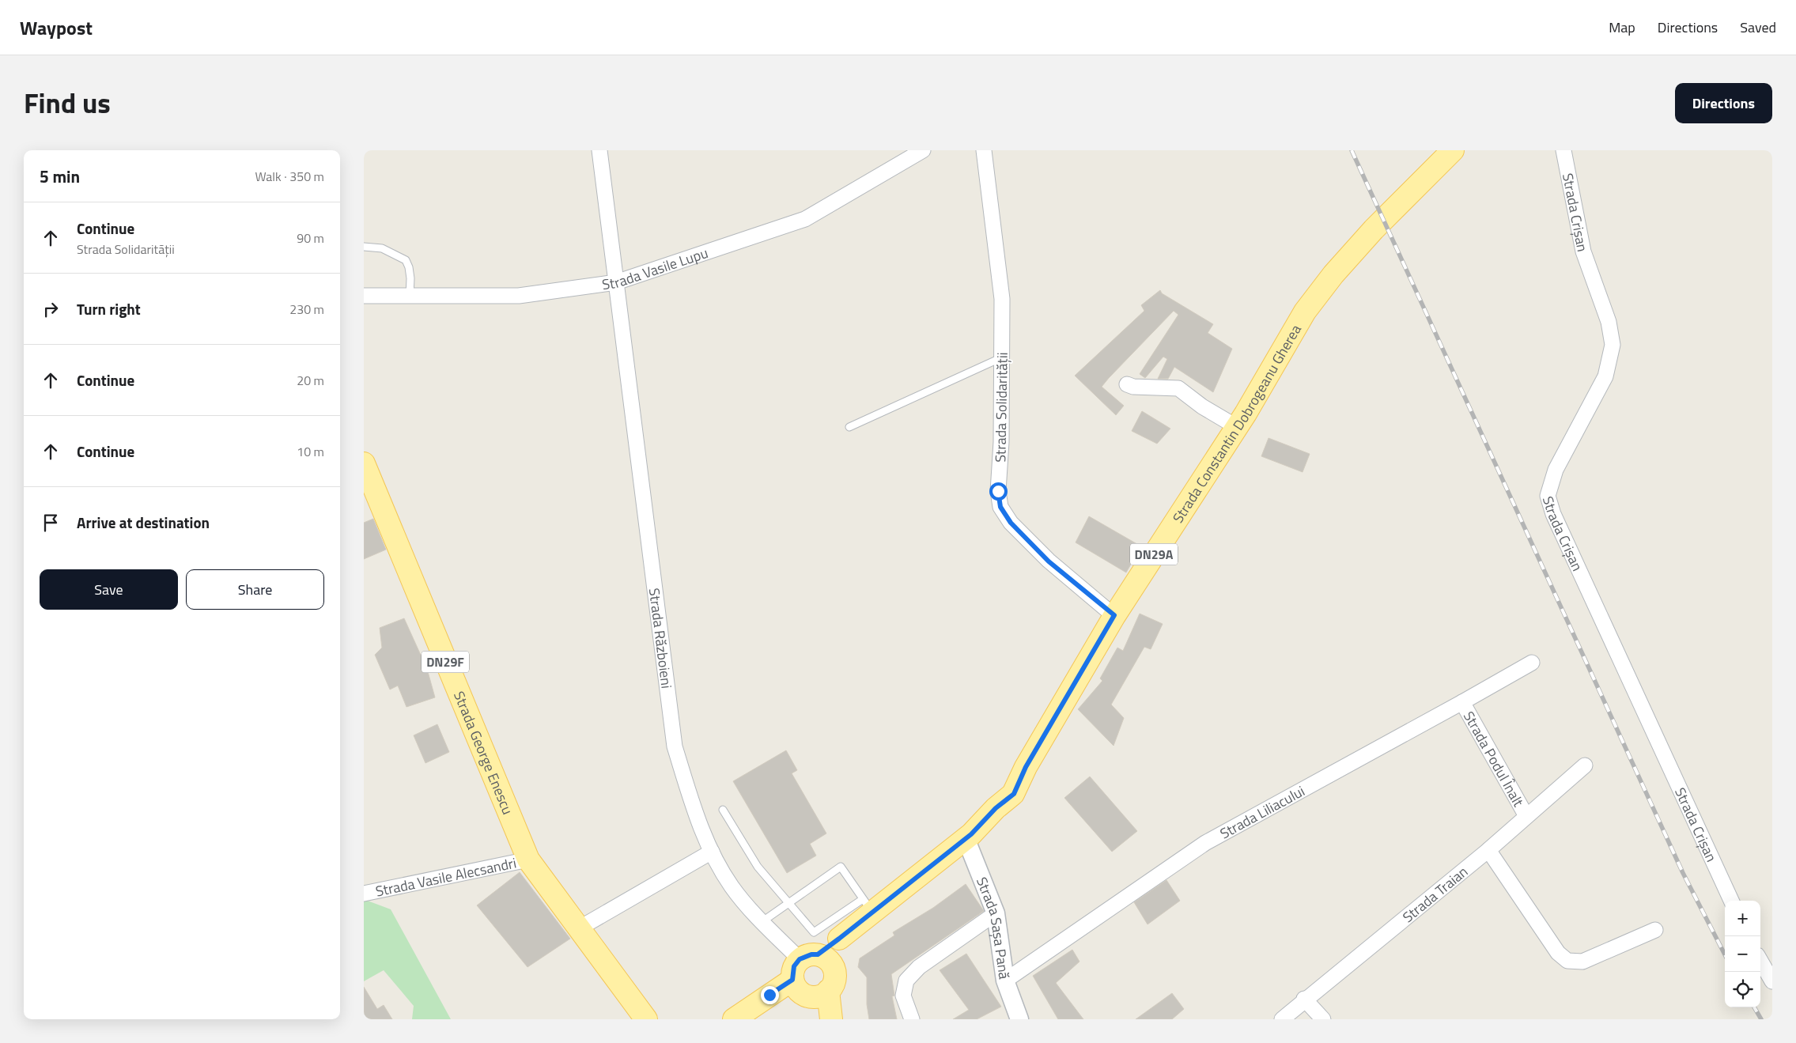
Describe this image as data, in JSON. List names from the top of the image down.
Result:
{
  "streets": {
    "main road": [
      "Strada Constantin Dobrogeanu Gherea",
      "DN29A",
      "DN29F",
      "Strada George Enescu"
    ],
    "street": [
      "Strada Crișan",
      "Strada Vasile Lupu",
      "Strada Solidarității",
      "Strada Războieni",
      "Strada Podul Înalt",
      "Strada Liliacului",
      "Strada Vasile Alecsandri",
      "Strada Traian",
      "Strada Sașa Pană"
    ]
  },
  "crossings": [
    ["Strada Vasile Lupu", "Strada Războieni"],
    ["Strada Solidarității", "Strada Constantin Dobrogeanu Gherea"],
    ["Strada Constantin Dobrogeanu Gherea", "Strada Războieni"],
    ["Strada Constantin Dobrogeanu Gherea", "Strada Sașa Pană"],
    ["Strada George Enescu", "Strada Vasile Alecsandri"],
    ["Strada Podul Înalt", "Strada Liliacului"],
    ["Strada Podul Înalt", "Strada Traian"],
    ["Strada Liliacului", "Strada Sașa Pană"]
  ],
  "page": {
    "header": "Waypost",
    "nav": ["Map", "Directions", "Saved"],
    "title": "Find us",
    "buttons": [
      "Directions",
      ["Save", "Share"]
    ],
    "heading": ["5 min", "Walk · 350 m"],
    "list": [
      ["Continue", "Strada Solidarității", "90 m"],
      ["Turn right", "230 m"],
      ["Continue", "20 m"],
      ["Continue", "10 m"],
      "Arrive at destination"
    ],
    "map_buttons": ["+", "−"]
  }
}
